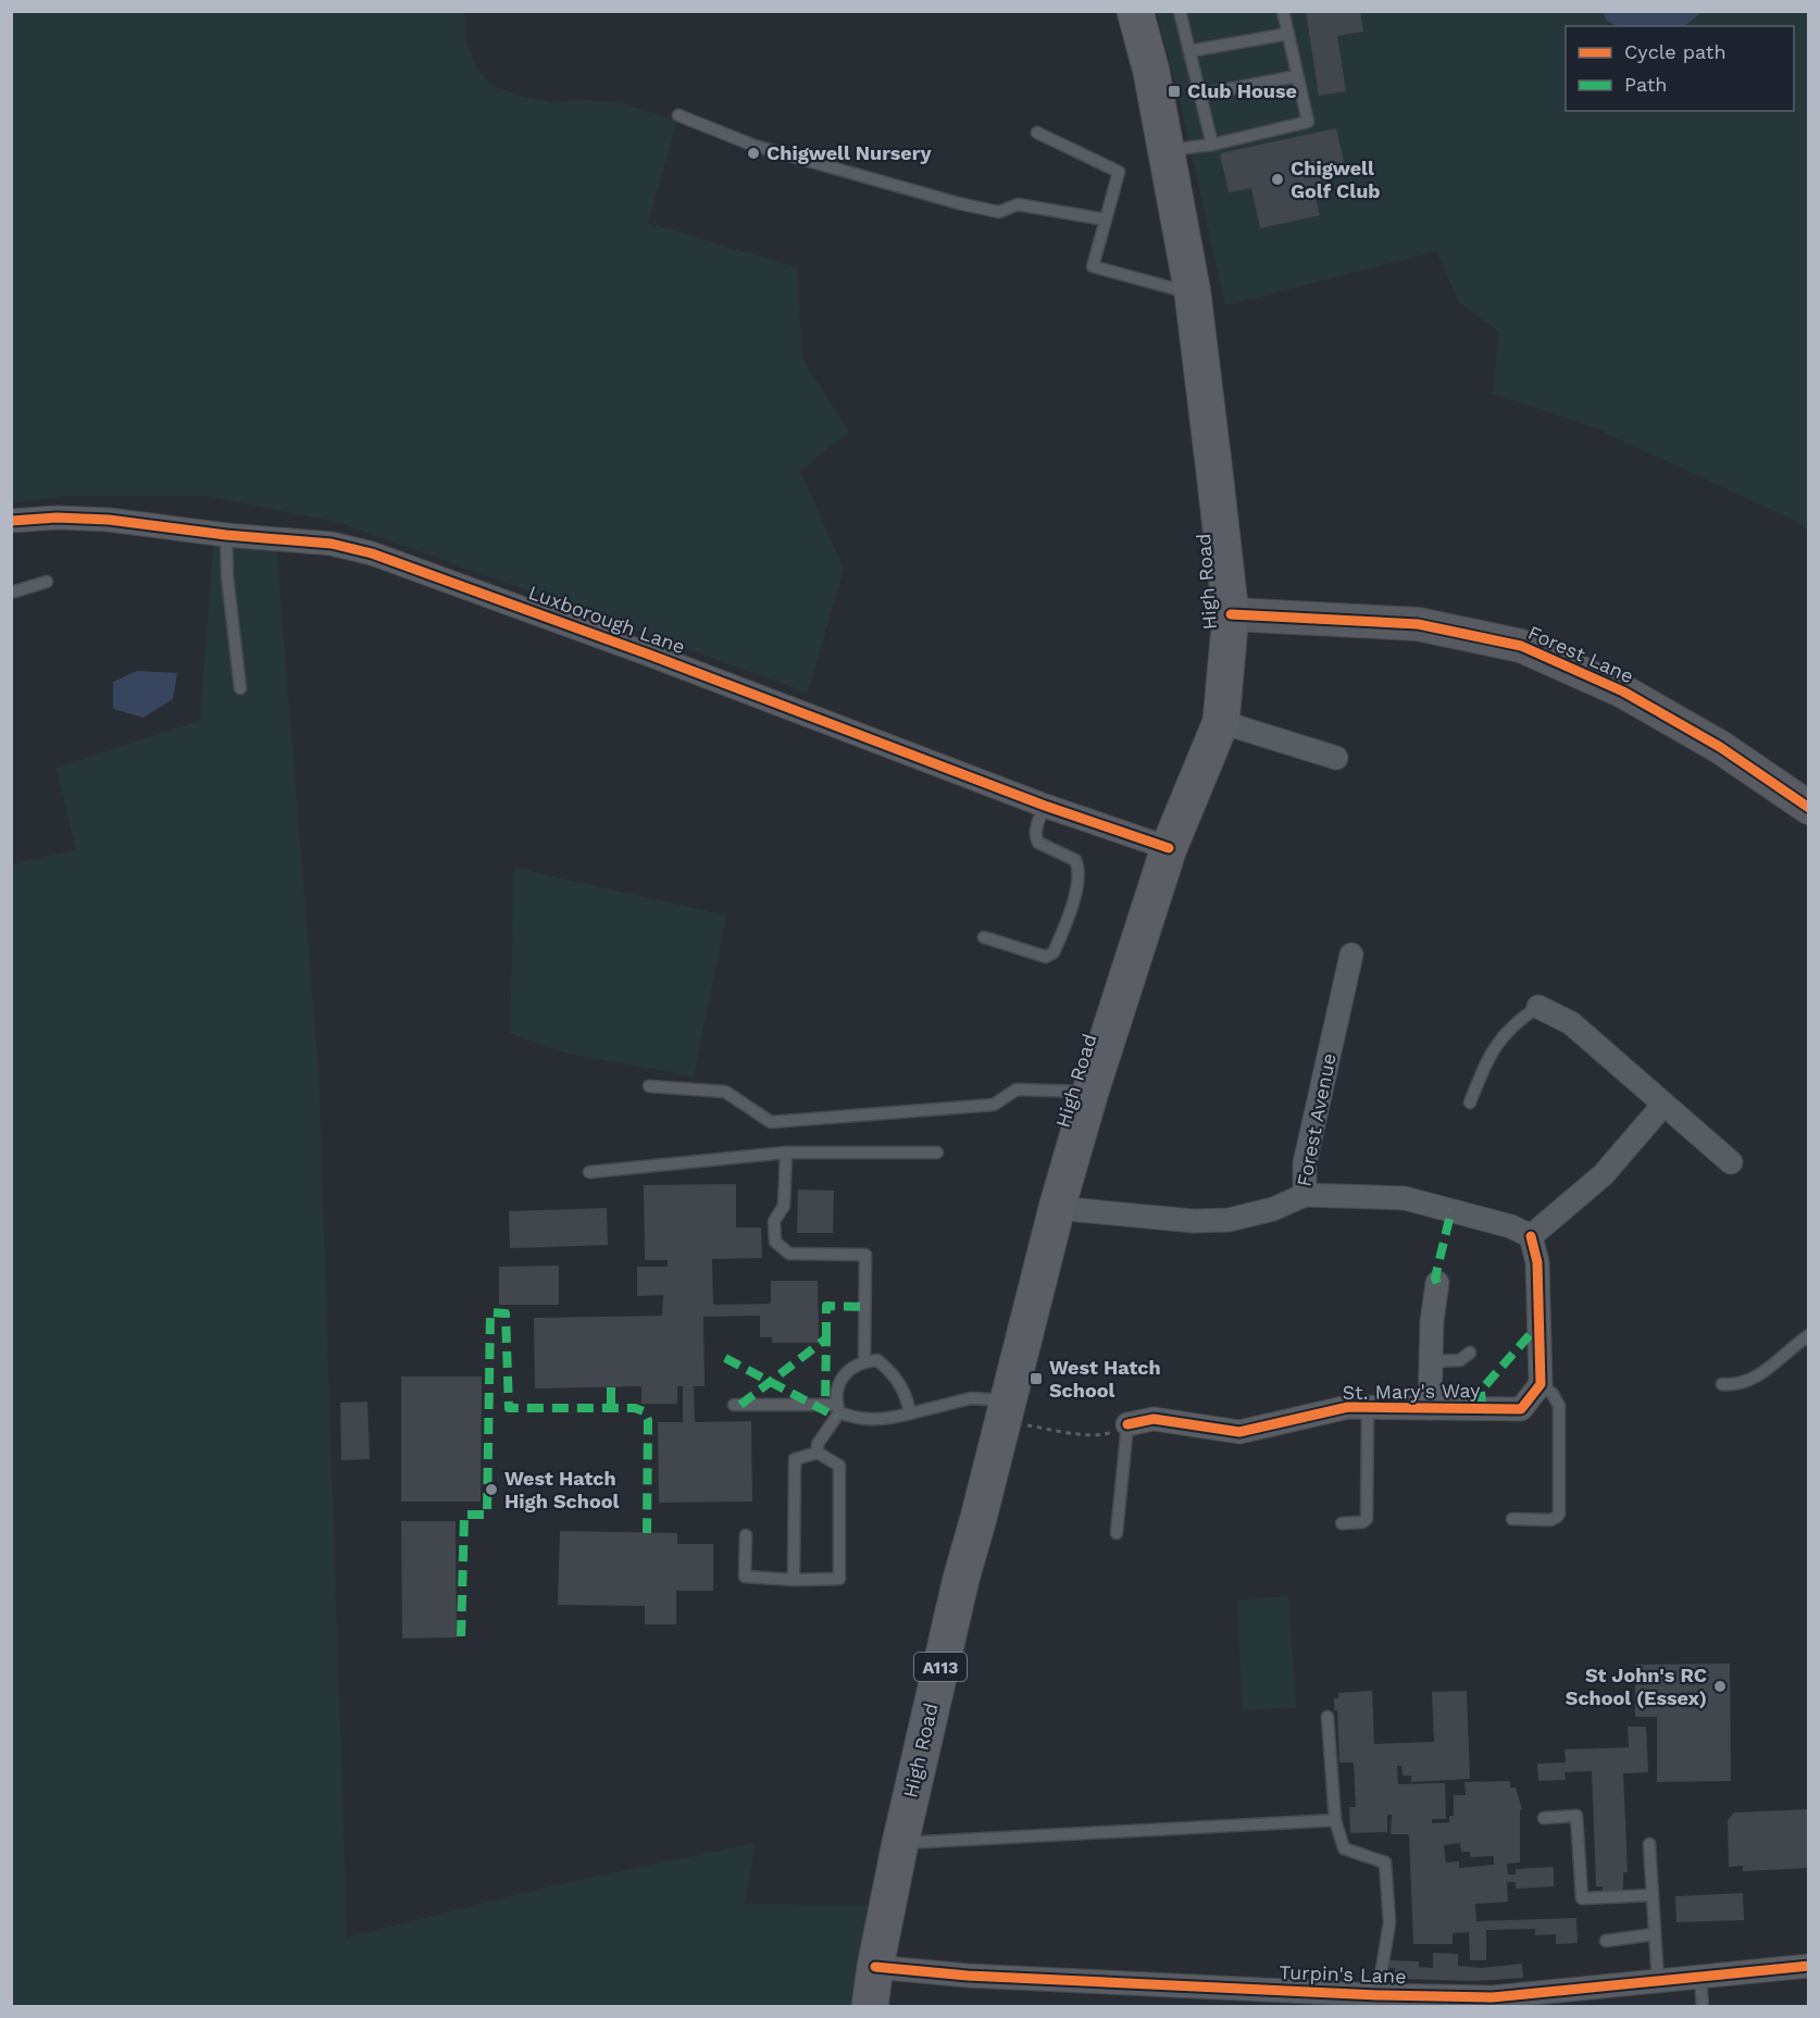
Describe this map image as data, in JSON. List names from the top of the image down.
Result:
{
  "streets": {
    "main road": ["High Road", "A113"],
    "street": [
      "Luxborough Lane",
      "Forest Lane",
      "Forest Avenue",
      "St. Mary's Way",
      "Turpin's Lane"
    ]
  },
  "crossings": [
    ["High Road", "Luxborough Lane"],
    ["High Road", "Forest Lane"],
    ["High Road", "Forest Avenue"],
    ["High Road", "A113"],
    ["A113", "Turpin's Lane"]
  ],
  "places": {
    "transit": ["Club House", "West Hatch School"],
    "other": [
      "Chigwell Nursery",
      "Chigwell Golf Club",
      "West Hatch High School",
      "St John's RC School (Essex)"
    ]
  },
  "legend": ["Cycle path", "Path"]
}
